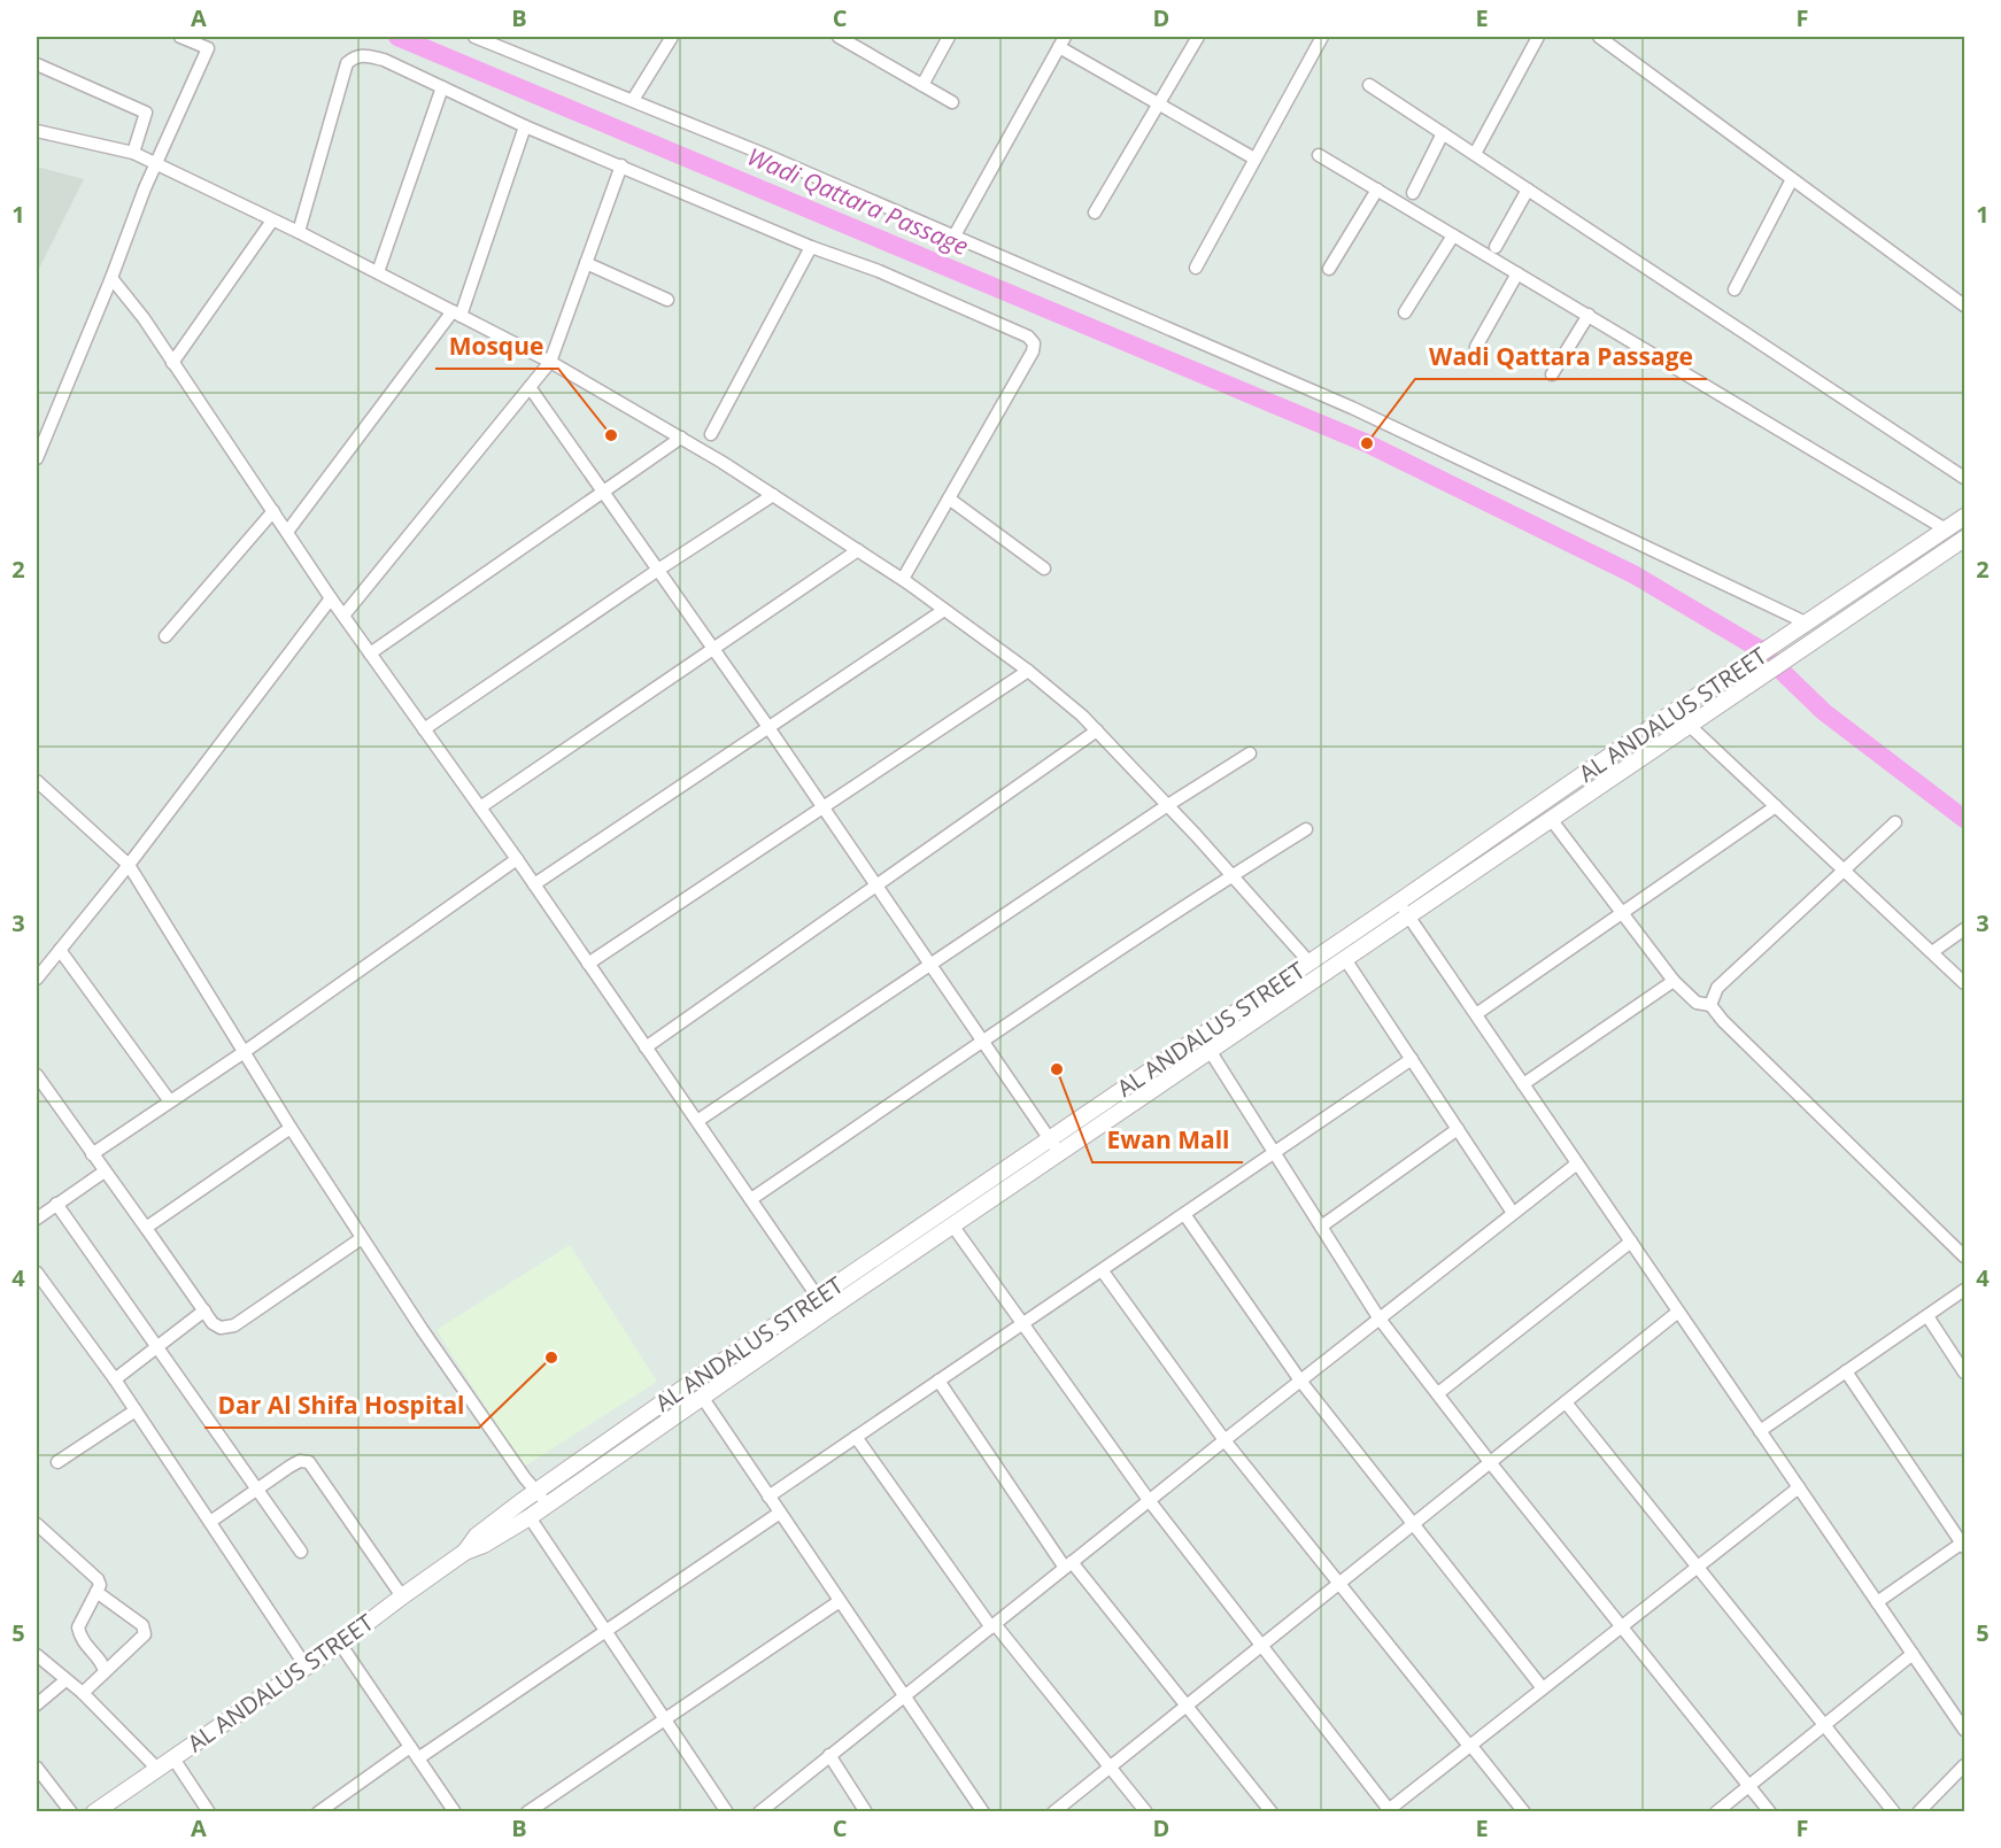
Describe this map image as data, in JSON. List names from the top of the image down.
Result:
{
  "streets": {
    "main road": ["AL ANDALUS STREET"]
  },
  "water": ["Wadi Qattara Passage"],
  "places": [
    "Mosque",
    "Wadi Qattara Passage",
    "Ewan Mall",
    "Dar Al Shifa Hospital"
  ],
  "grid": {
    "columns": [
      "A",
      "B",
      "C",
      "D",
      "E",
      "F"
    ],
    "rows": [
      "1",
      "2",
      "3",
      "4",
      "5"
    ]
  }
}
